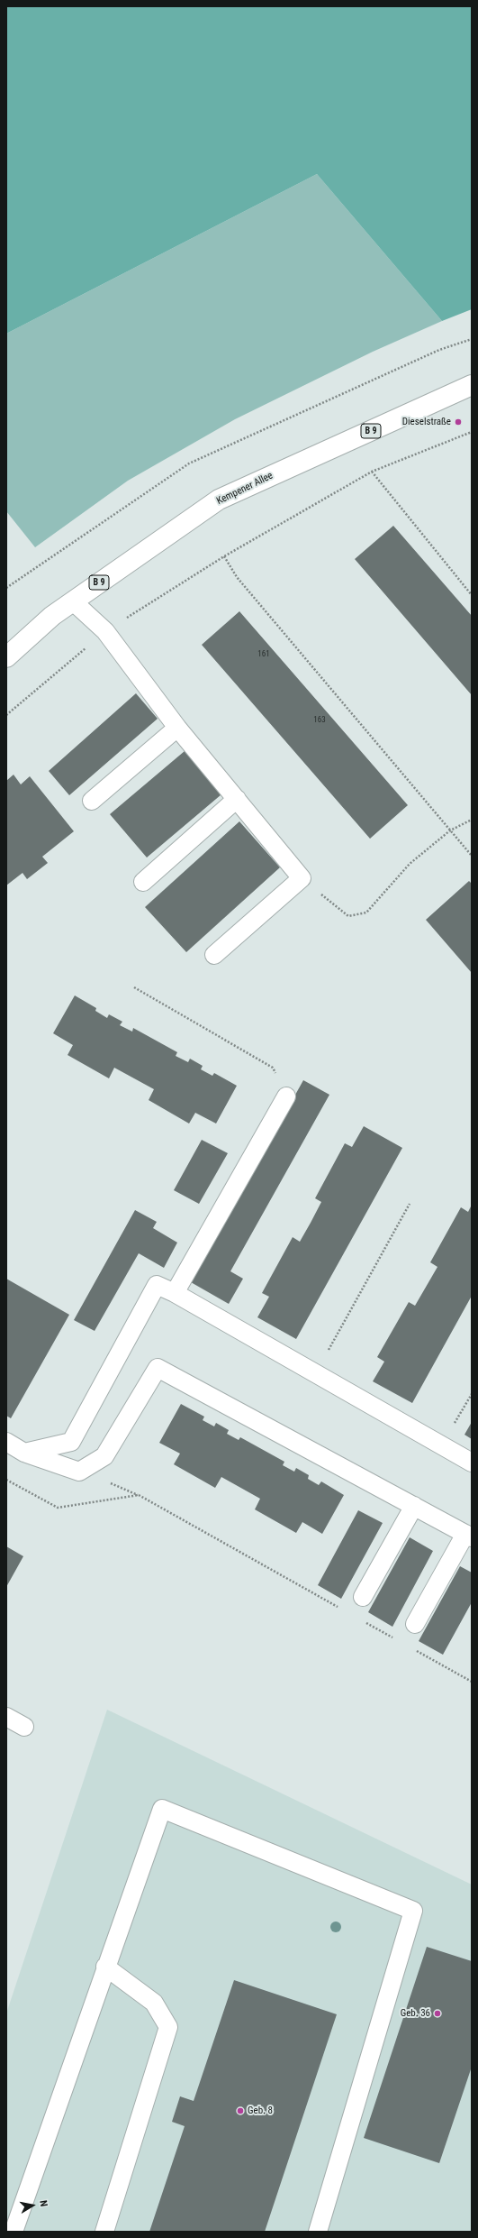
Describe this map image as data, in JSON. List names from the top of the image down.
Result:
{
  "streets": {
    "main road": ["B 9", "Kempener Allee"]
  },
  "places": ["Dieselstraße", "Geb. 36", "Geb. 8"],
  "house_numbers": ["161", "163"],
  "north": "right"
}
